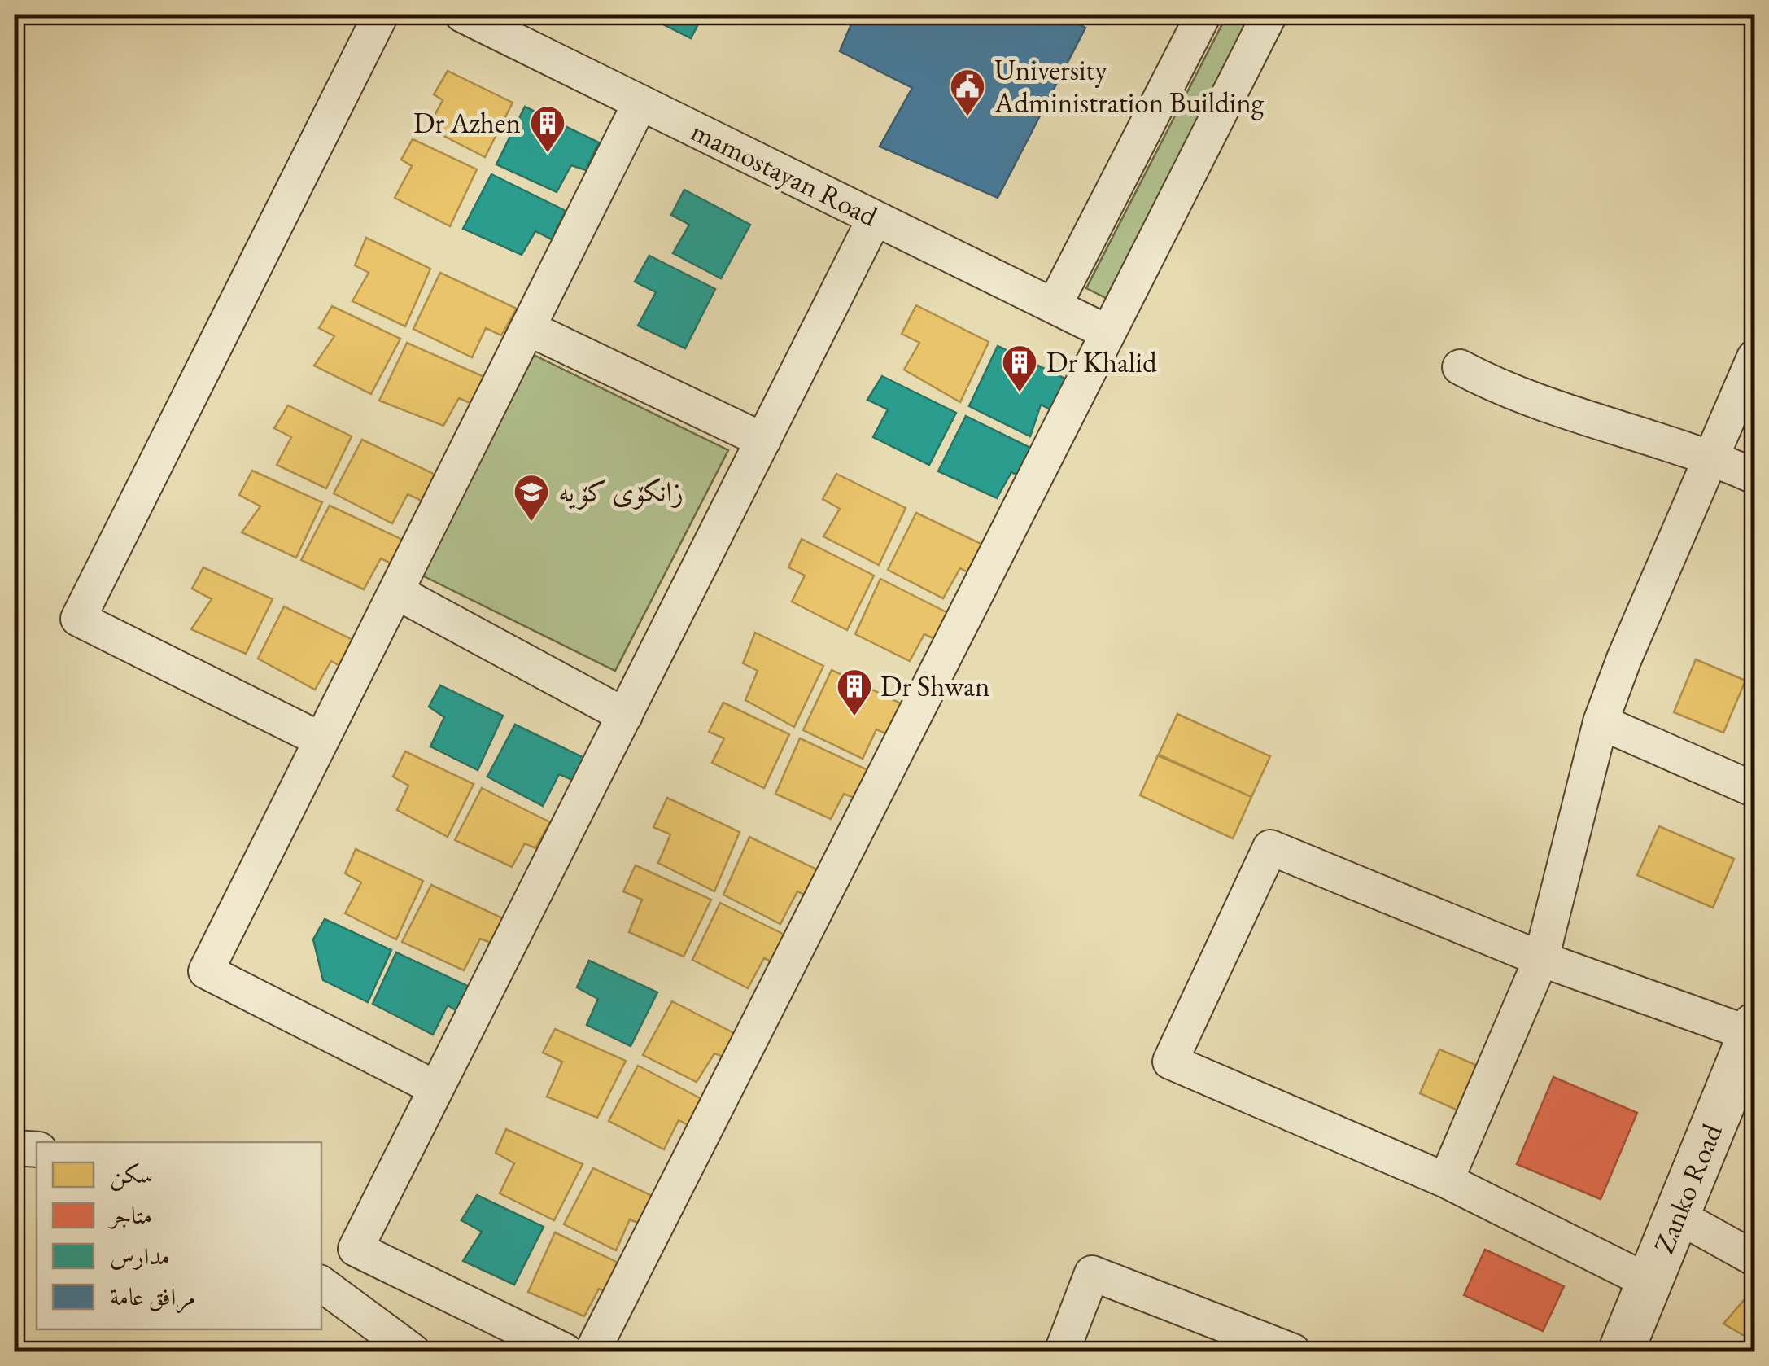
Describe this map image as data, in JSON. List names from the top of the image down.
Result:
{
  "streets": {
    "street": ["mamostayan Road", "Zanko Road"]
  },
  "places": {
    "public building": ["University Administration Building"],
    "building": ["Dr Azhen", "Dr Khalid", "Dr Shwan"],
    "school or university": ["زانکۆی کۆیە"]
  },
  "legend": [
    "سكن",
    "متاجر",
    "مدارس",
    "مرافق عامة"
  ]
}
